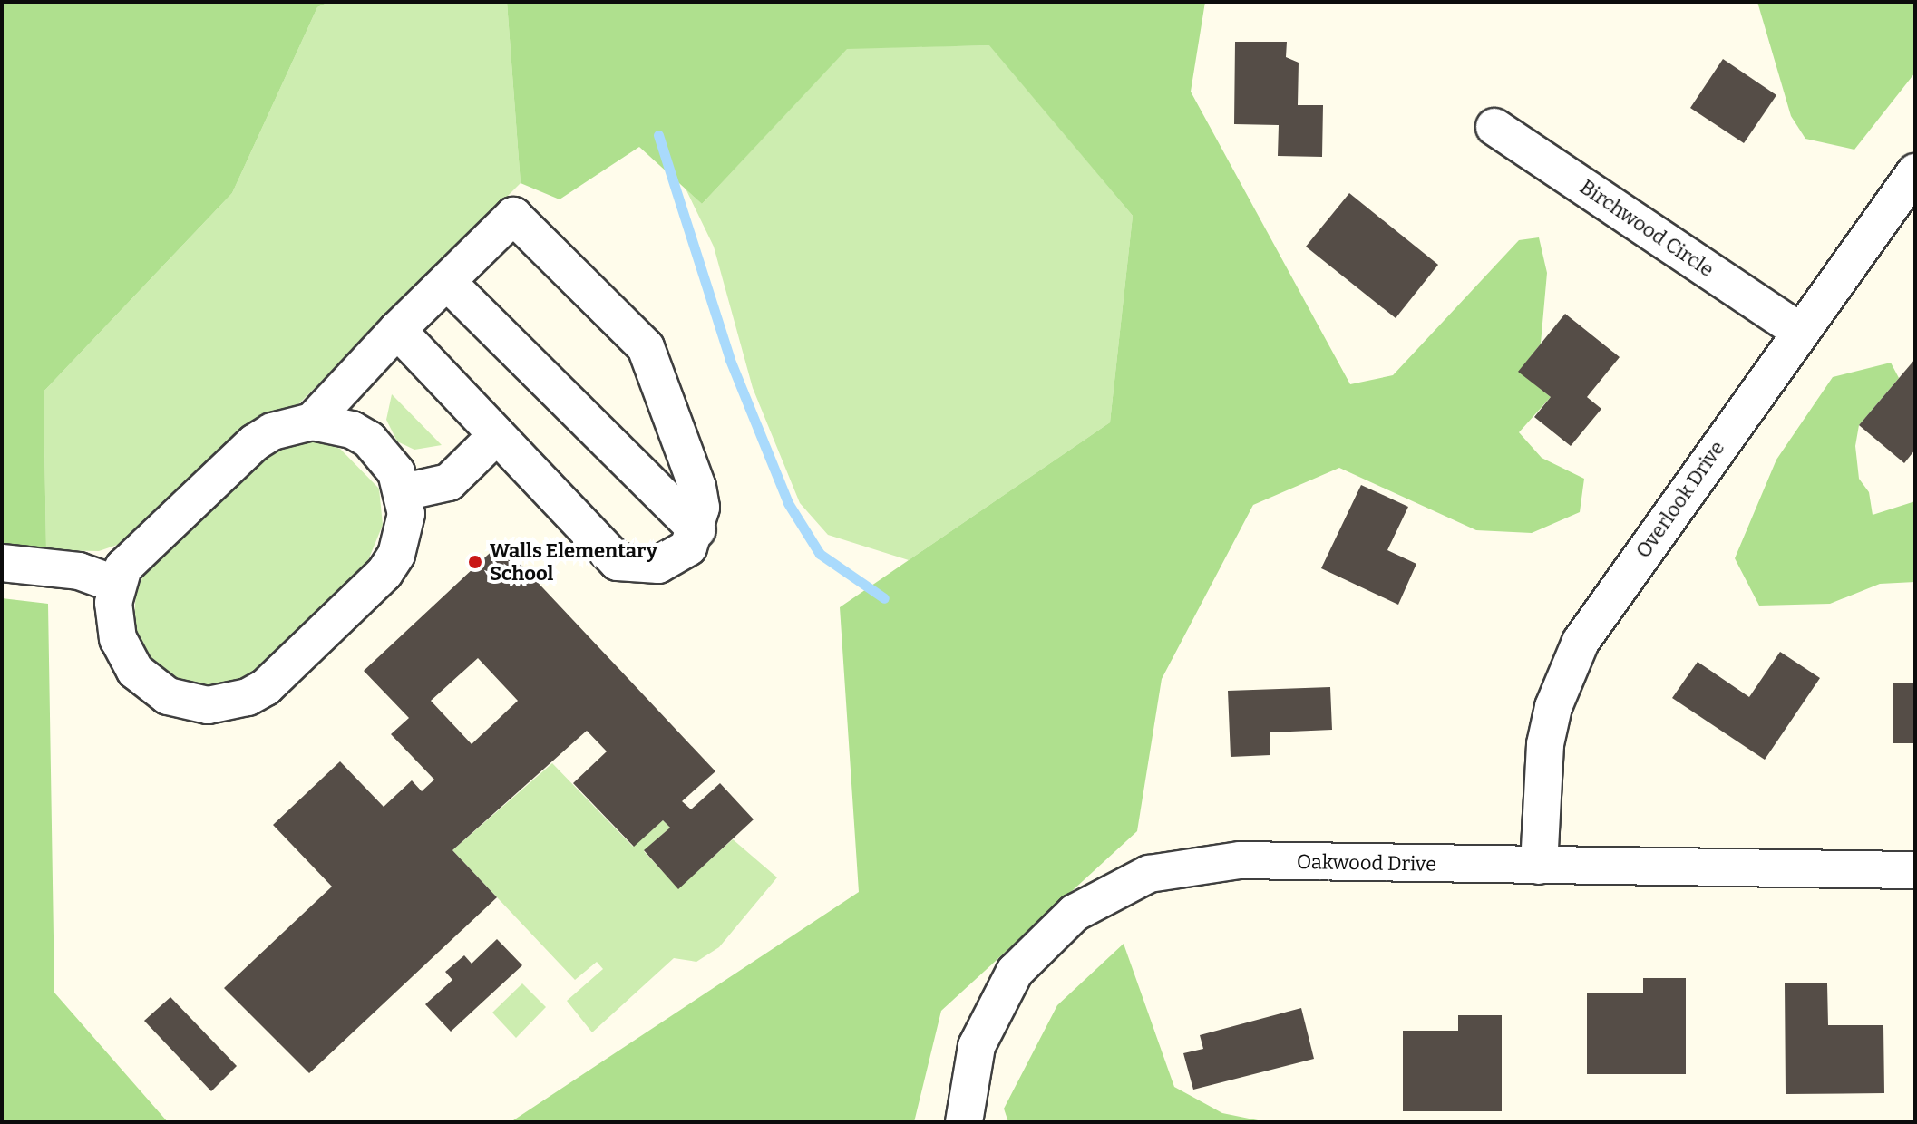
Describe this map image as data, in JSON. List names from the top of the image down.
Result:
{
  "streets": {
    "street": ["Birchwood Circle", "Overlook Drive", "Oakwood Drive"]
  },
  "crossings": [
    ["Birchwood Circle", "Overlook Drive"],
    ["Overlook Drive", "Oakwood Drive"]
  ],
  "places": ["Walls Elementary School"]
}
